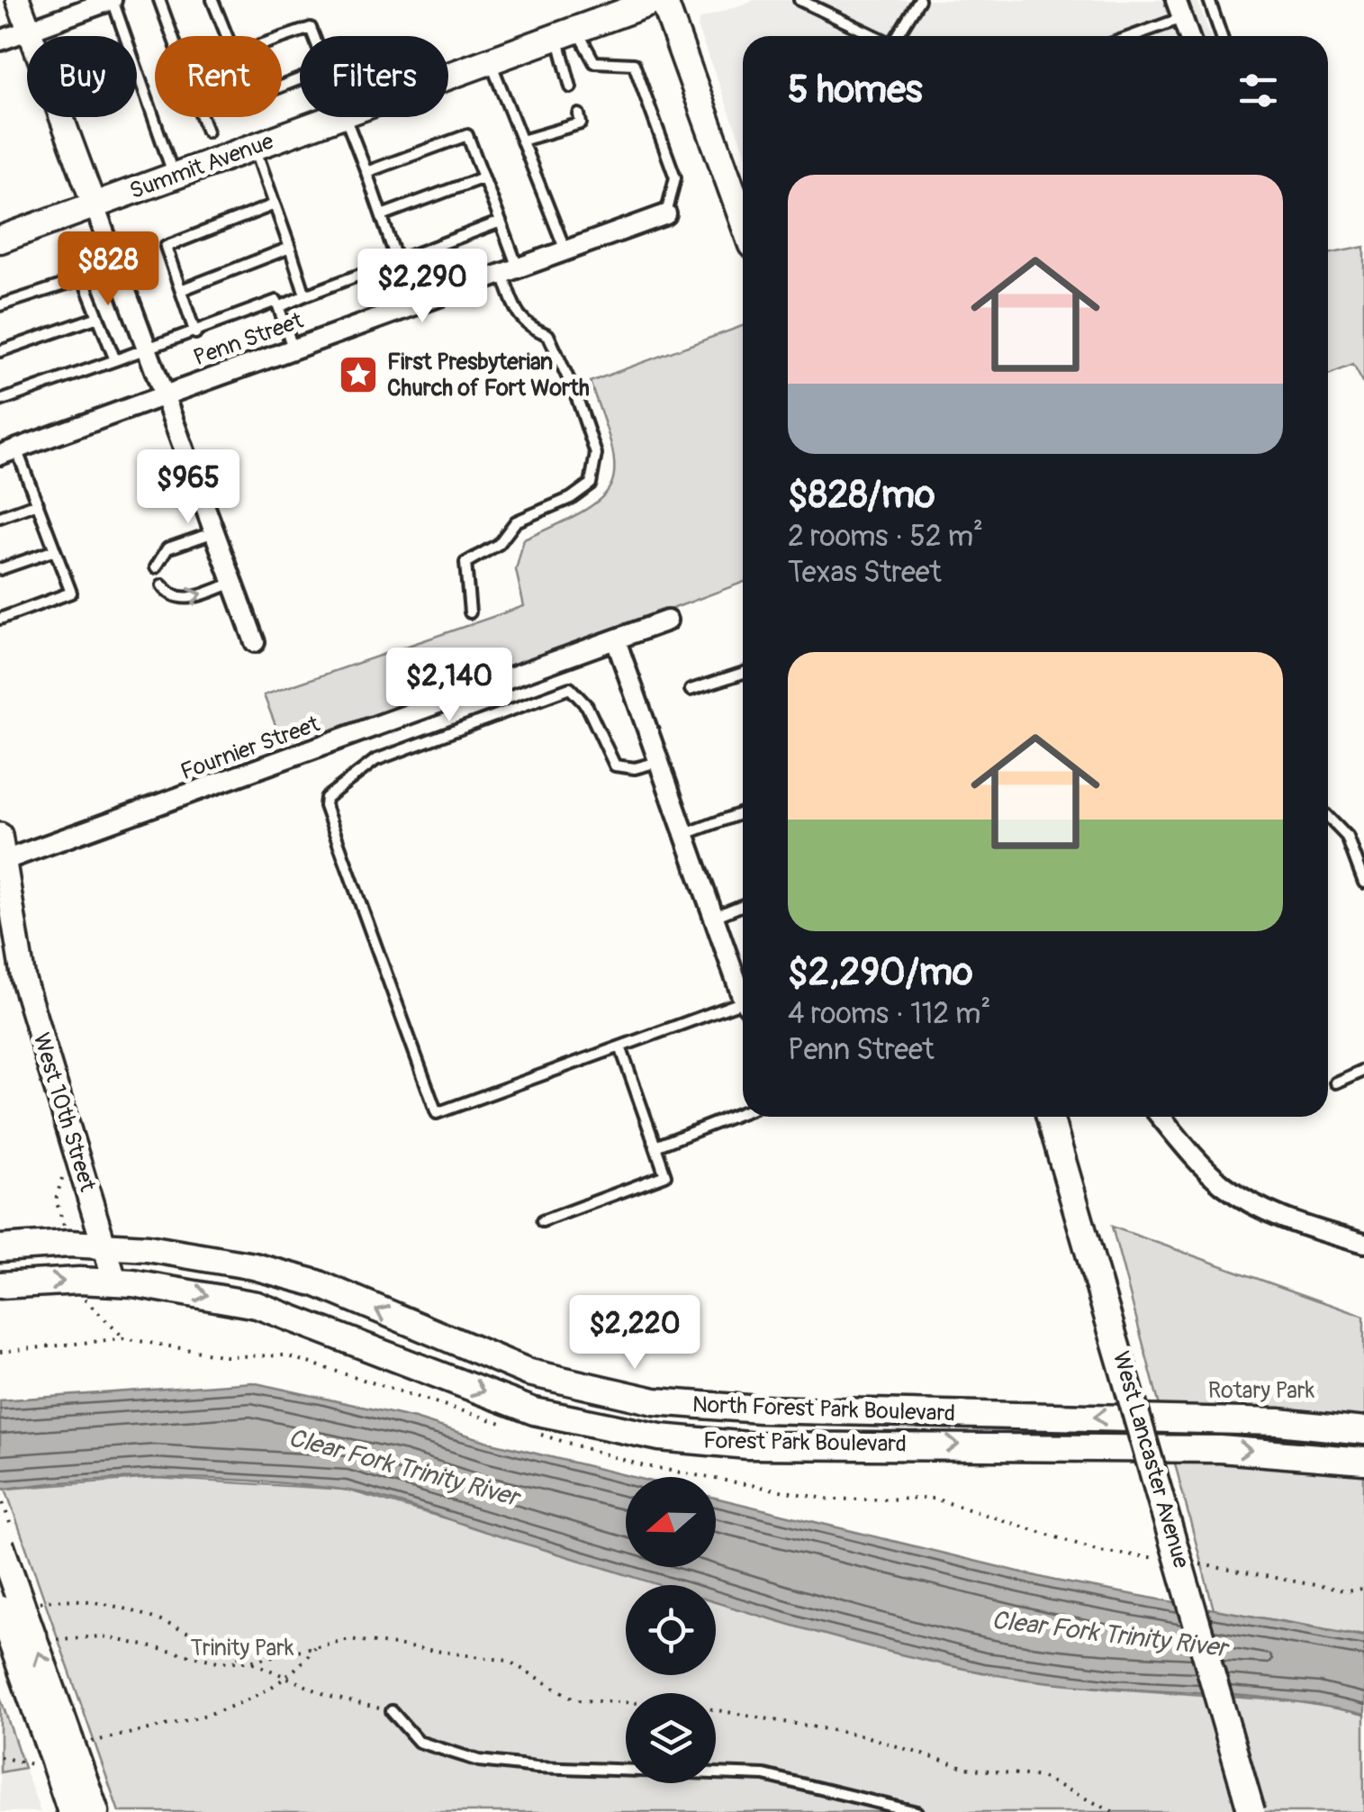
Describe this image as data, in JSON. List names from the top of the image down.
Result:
{
  "streets": {
    "main road": [
      "Summit Avenue",
      "North Forest Park Boulevard",
      "Forest Park Boulevard",
      "West Lancaster Avenue"
    ],
    "street": ["Penn Street", "Fournier Street", "West 10th Street"]
  },
  "crossings": [
    ["Fournier Street", "West 10th Street"],
    ["West 10th Street", "North Forest Park Boulevard"],
    ["West 10th Street", "Forest Park Boulevard"]
  ],
  "one_way": ["North Forest Park Boulevard", "Forest Park Boulevard"],
  "water": ["Clear Fork Trinity River"],
  "parks": ["Rotary Park", "Trinity Park"],
  "places": {
    "place": ["First Presbyterian Church of Fort Worth"]
  },
  "north": "left",
  "page": {
    "chip": ["Buy", "Rent", "Filters"],
    "heading": "5 homes",
    "list": [
      {
        "name": "$828/mo",
        "note": "2 rooms · 52 m² · Texas Street"
      },
      {
        "name": "$2,290/mo",
        "note": "4 rooms · 112 m² · Penn Street"
      }
    ],
    "price": [
      "$828",
      "$2,290",
      "$965",
      "$2,140",
      "$2,220"
    ]
  }
}
